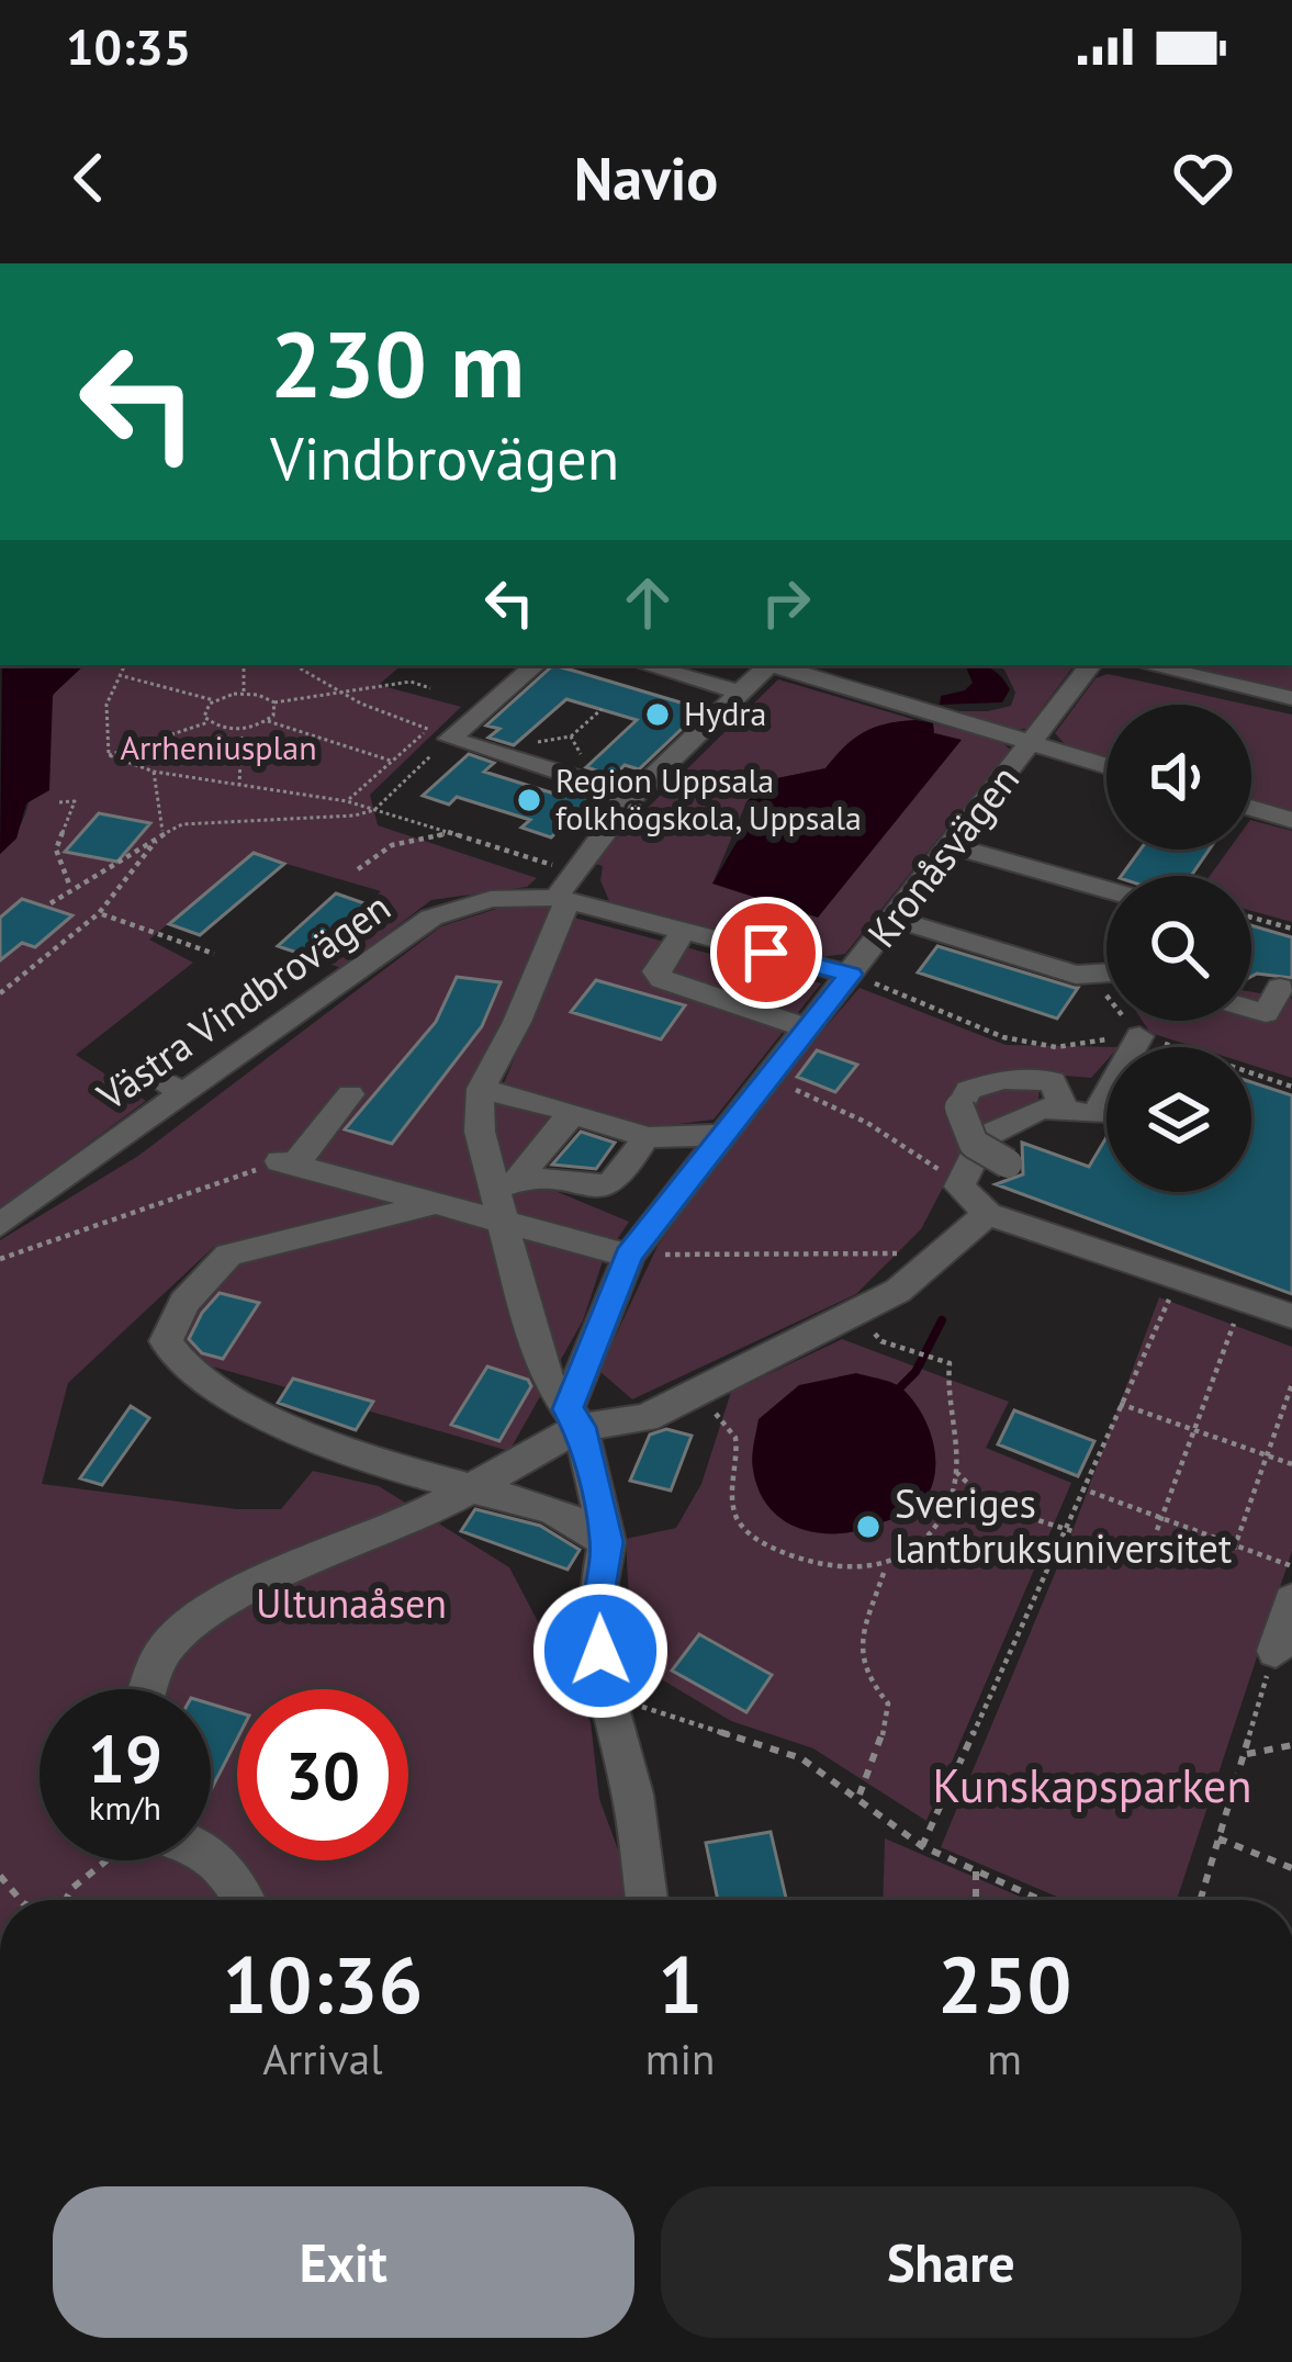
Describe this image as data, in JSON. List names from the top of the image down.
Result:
{
  "streets": {
    "street": ["Kronåsvägen", "Västra Vindbrovägen"]
  },
  "crossings": [
    ["Kronåsvägen", "Västra Vindbrovägen"]
  ],
  "parks": ["Arrheniusplan", "Ultunaåsen", "Kunskapsparken"],
  "places": ["Hydra", "Region Uppsala folkhögskola, Uppsala", "Sveriges lantbruksuniversitet"],
  "page": {
    "status": "10:35",
    "header": "Navio",
    "turn": ["230 m", "Vindbrovägen"],
    "speed": "19 km/h",
    "limit": "30",
    "eta": [
      "10:36",
      "Arrival",
      "1",
      "min",
      "250",
      "m"
    ],
    "buttons": ["Exit", "Share"]
  }
}
